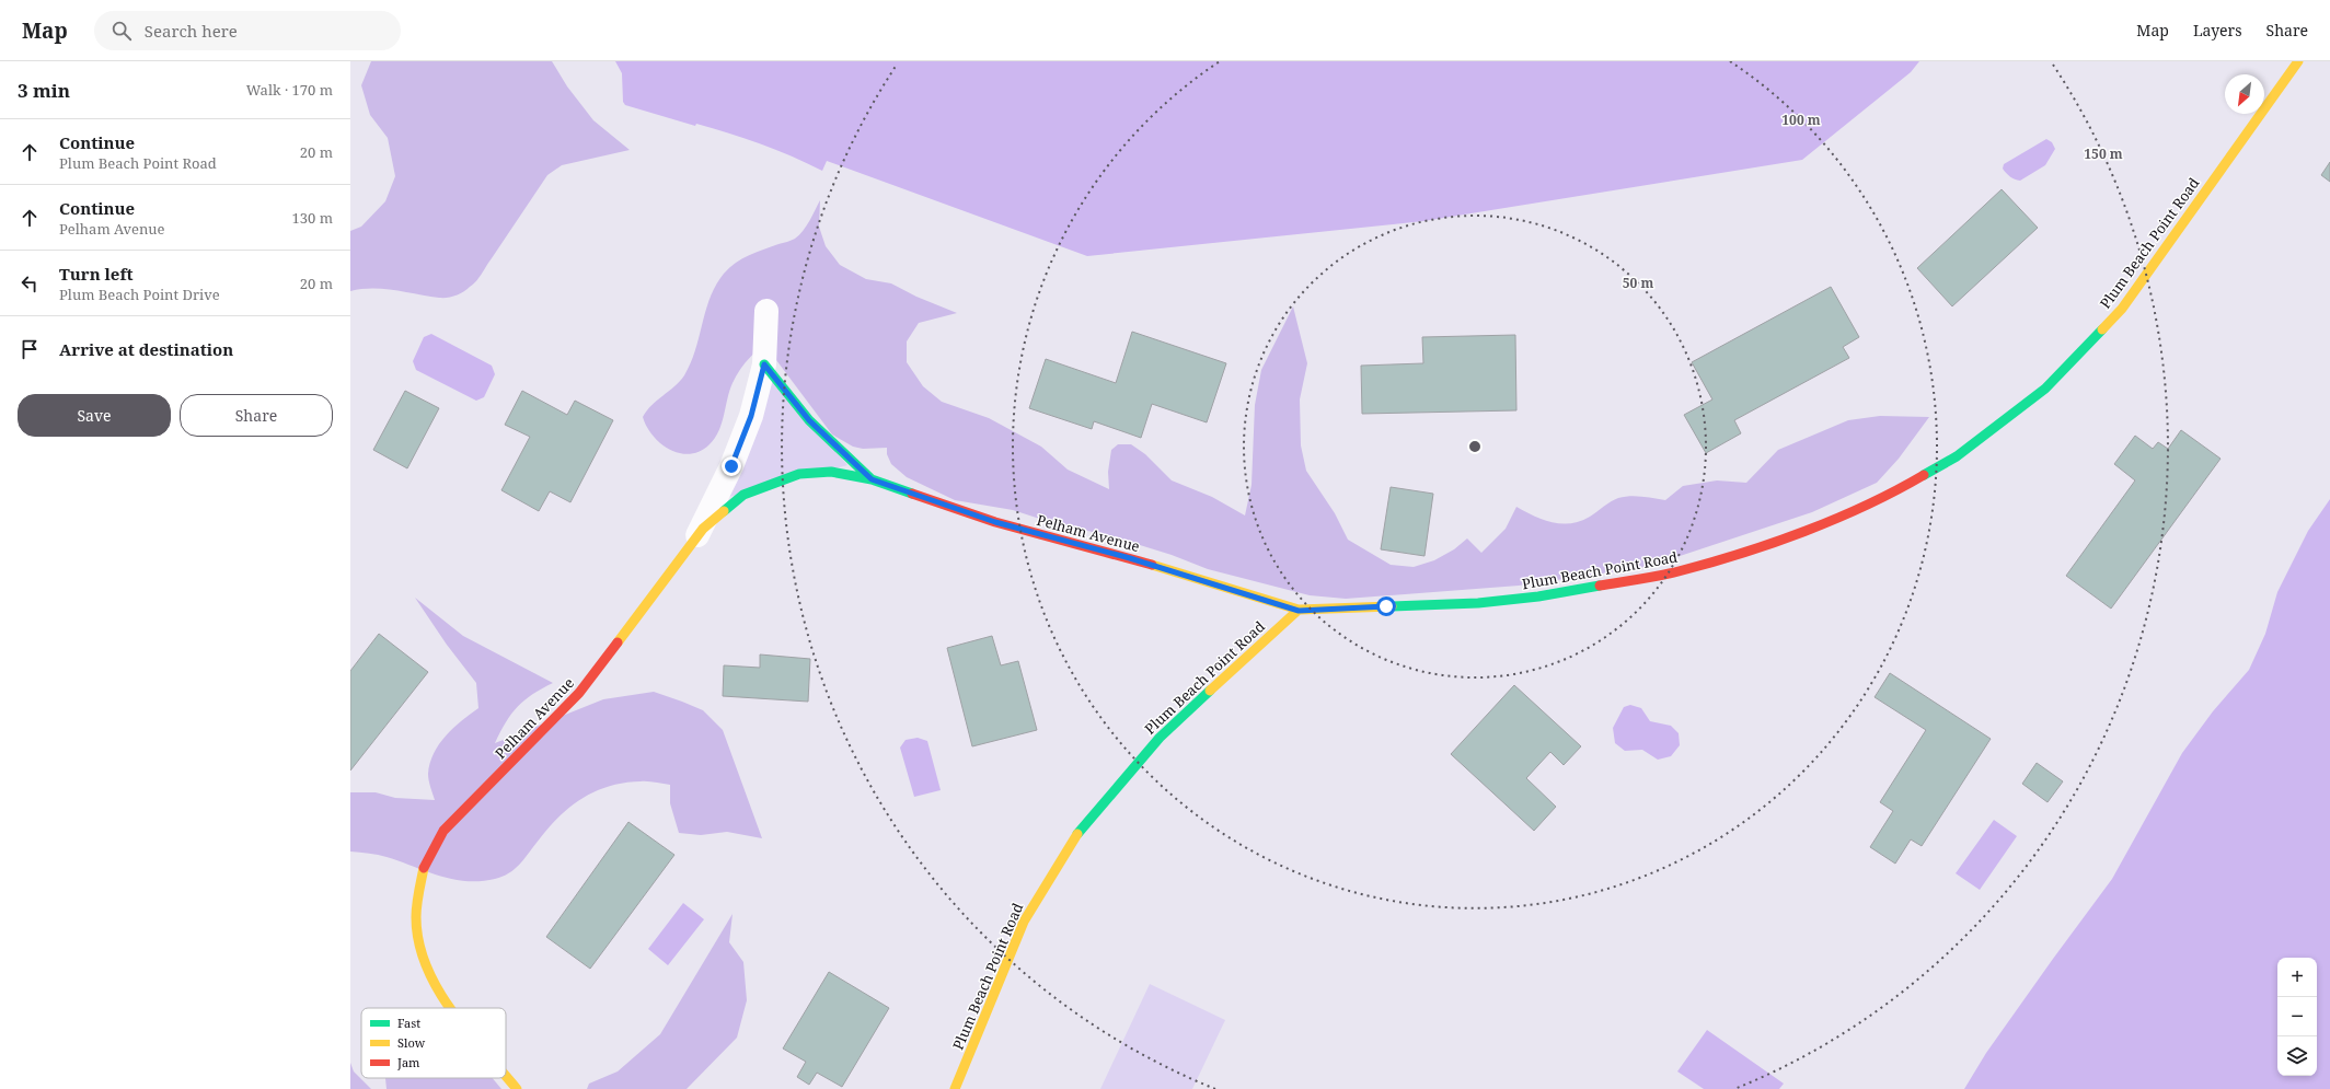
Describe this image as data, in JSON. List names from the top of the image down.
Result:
{
  "streets": {
    "street": ["Plum Beach Point Road", "Pelham Avenue"]
  },
  "crossings": [
    ["Plum Beach Point Road", "Pelham Avenue"]
  ],
  "legend": ["Fast", "Slow", "Jam"],
  "north": "bottom left",
  "page": {
    "header": "Map",
    "search": "Search here",
    "nav": ["Map", "Layers", "Share"],
    "heading": ["3 min", "Walk · 170 m"],
    "list": [
      ["Continue", "Plum Beach Point Road", "20 m"],
      ["Continue", "Pelham Avenue", "130 m"],
      ["Turn left", "Plum Beach Point Drive", "20 m"],
      "Arrive at destination"
    ],
    "buttons": ["Save", "Share"],
    "map_buttons": ["+", "−"]
  },
  "rings": ["100 m", "150 m", "50 m"]
}
